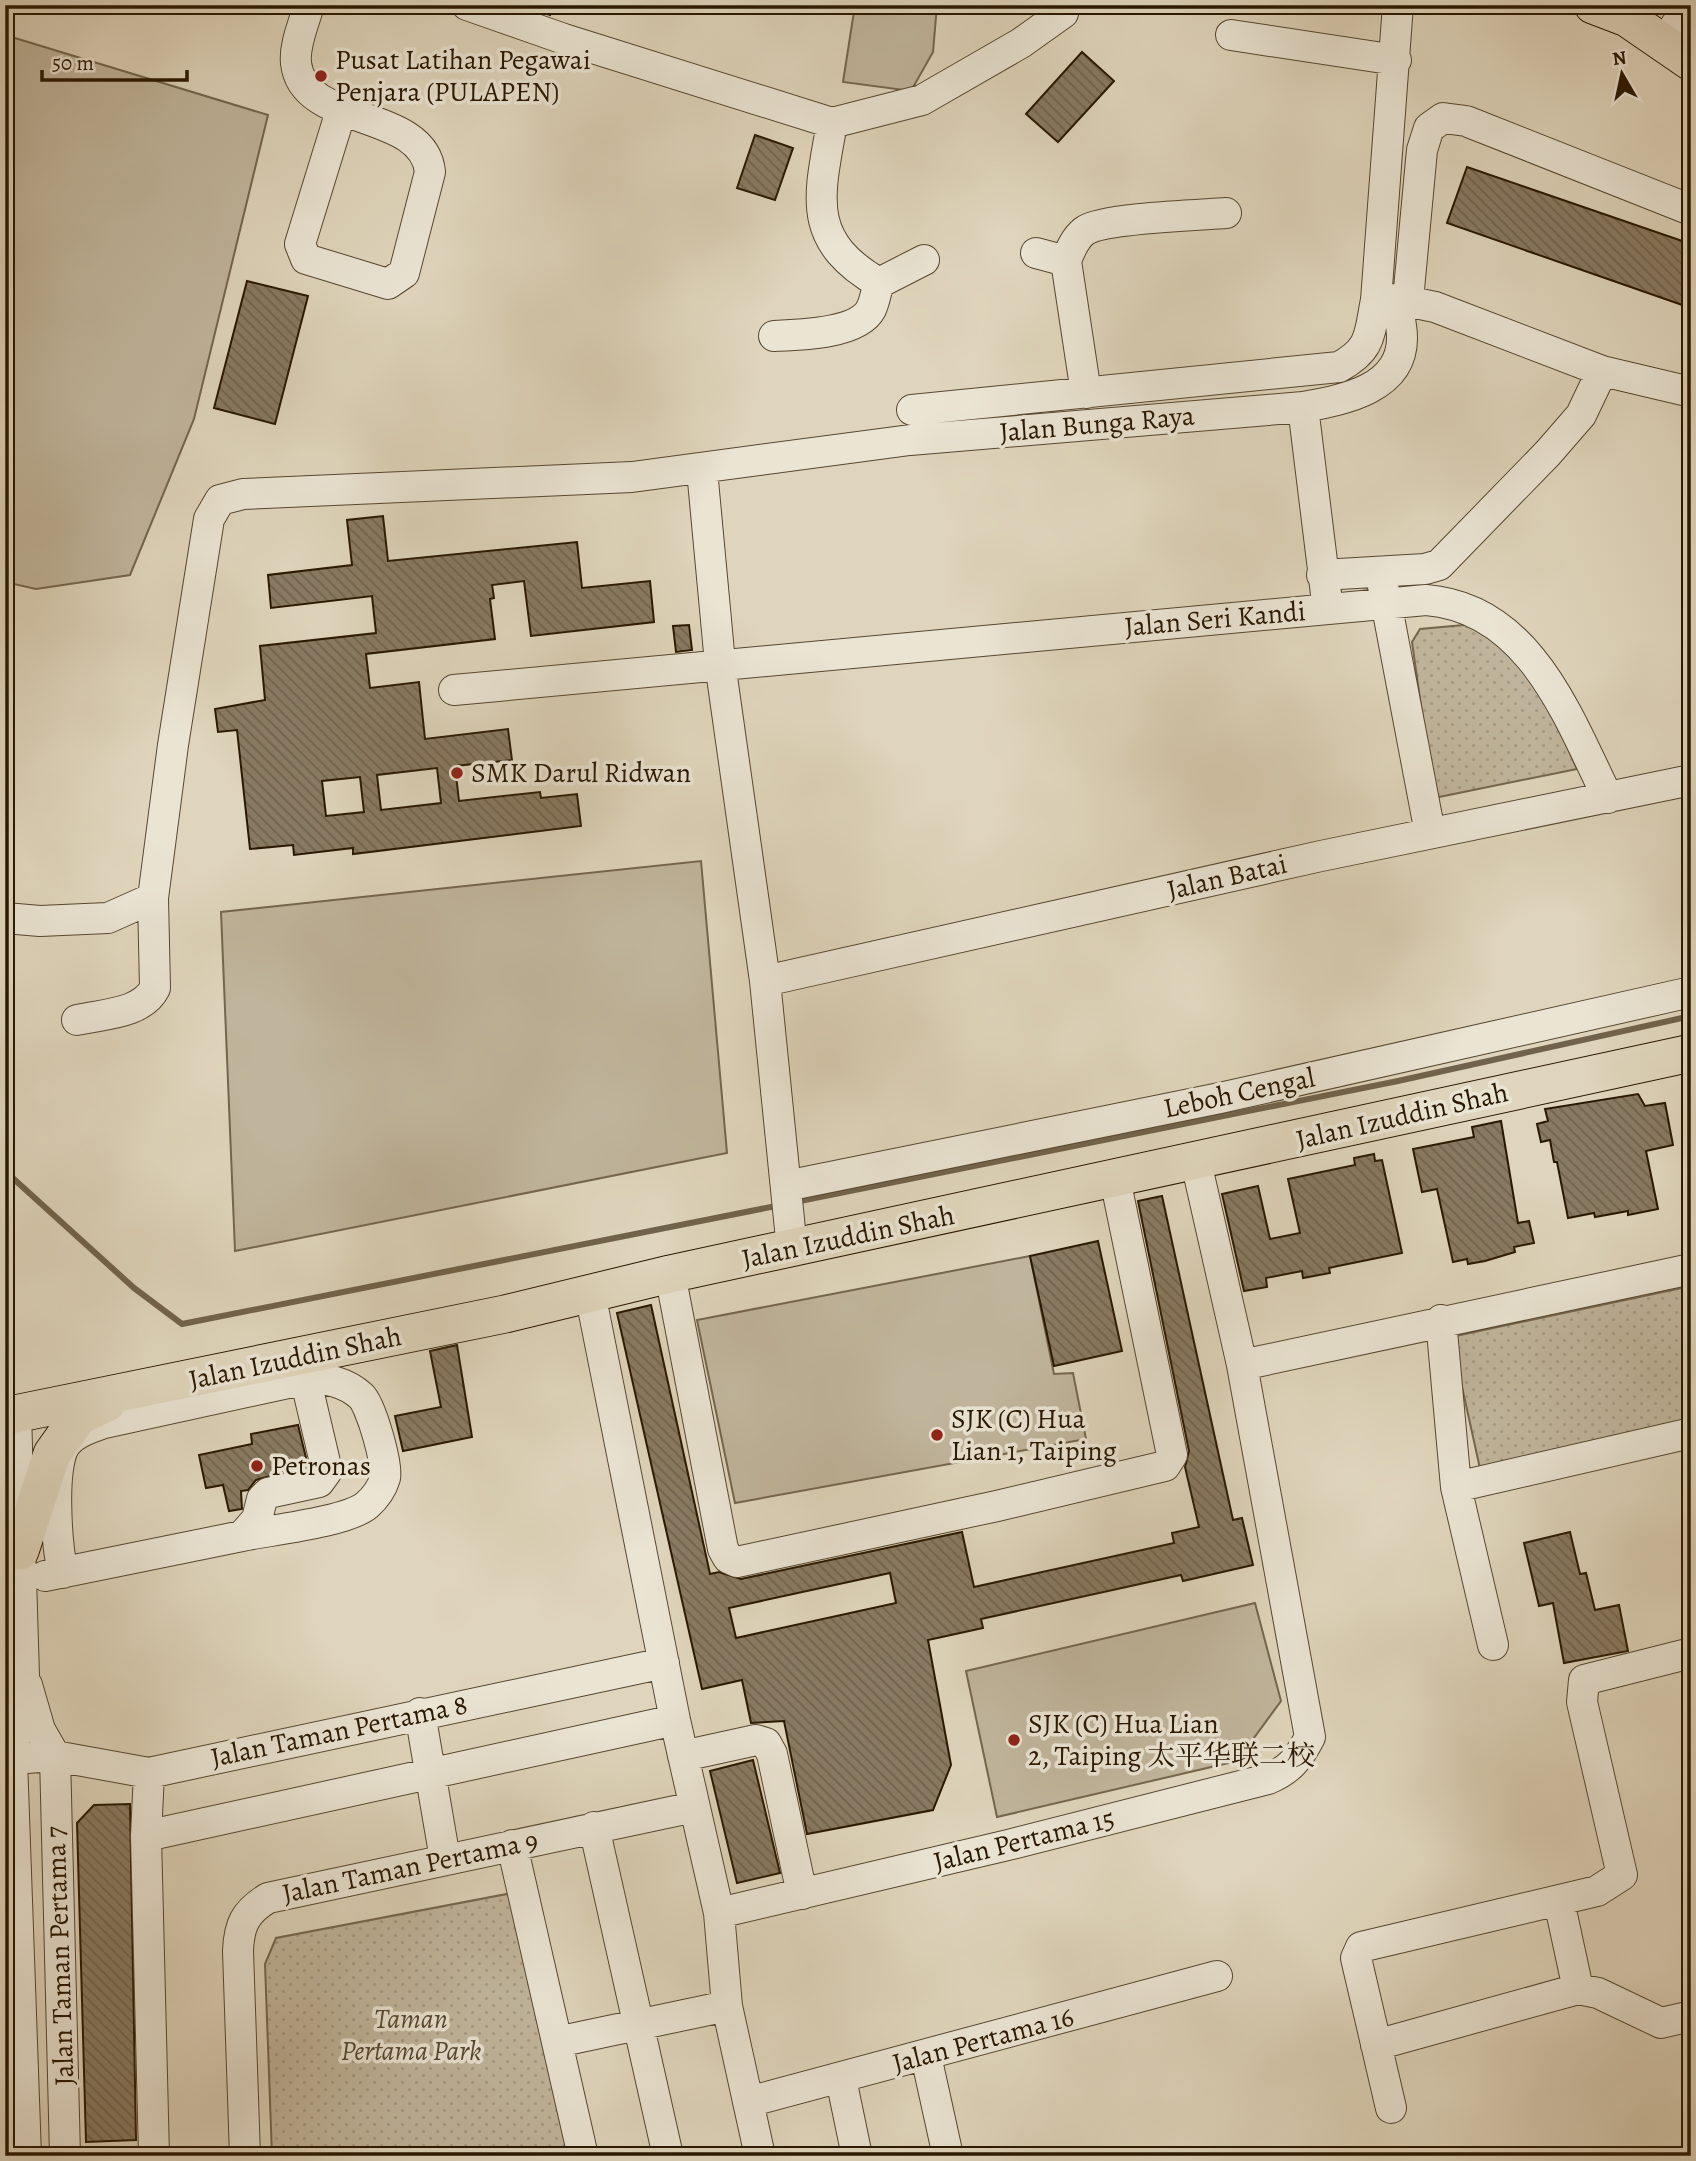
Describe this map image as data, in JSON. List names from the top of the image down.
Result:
{
  "streets": {
    "main road": ["Jalan Izuddin Shah"],
    "street": [
      "Jalan Bunga Raya",
      "Jalan Seri Kandi",
      "Jalan Batai",
      "Leboh Cengal",
      "Jalan Taman Pertama 8",
      "Jalan Pertama 15",
      "Jalan Taman Pertama 9",
      "Jalan Taman Pertama 7",
      "Jalan Pertama 16"
    ]
  },
  "crossings": [
    ["Jalan Seri Kandi", "Jalan Batai"],
    ["Jalan Taman Pertama 8", "Jalan Taman Pertama 7"]
  ],
  "parks": ["Taman Pertama Park"],
  "places": [
    "Pusat Latihan Pegawai Penjara (PULAPEN)",
    "SMK Darul Ridwan",
    "SJK (C) Hua Lian 1, Taiping",
    "Petronas",
    "SJK (C) Hua Lian 2, Taiping 太平华联二校"
  ],
  "scale_bar": "50 m",
  "north": "top"
}
